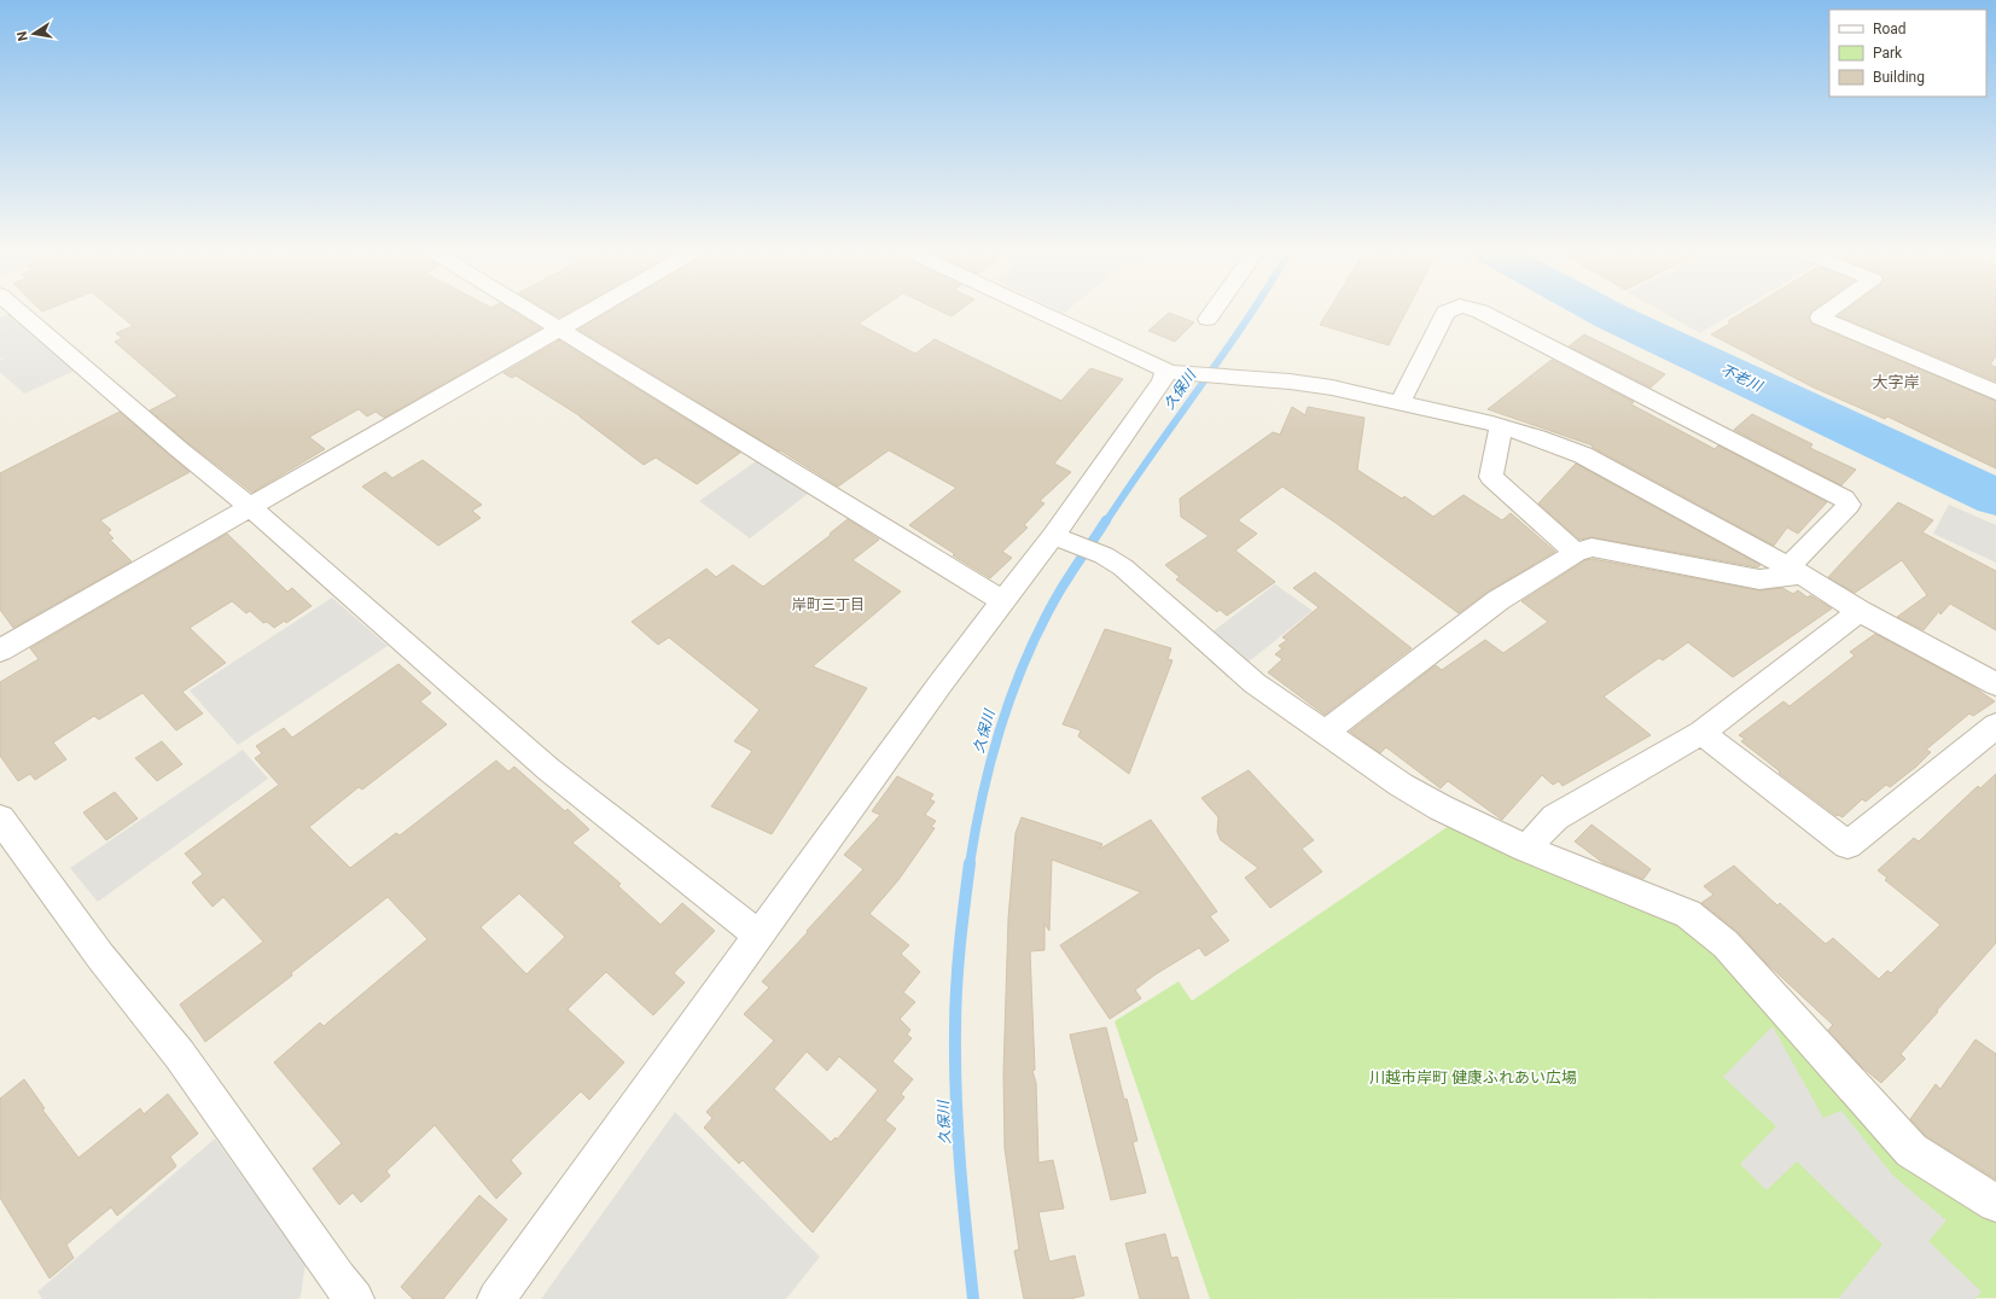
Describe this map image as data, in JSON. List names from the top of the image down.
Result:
{
  "districts": ["大字岸", "岸町三丁目"],
  "water": ["不老川", "久保川"],
  "parks": ["川越市岸町 健康ふれあい広場"],
  "legend": ["Road", "Park", "Building"],
  "north": "left"
}
